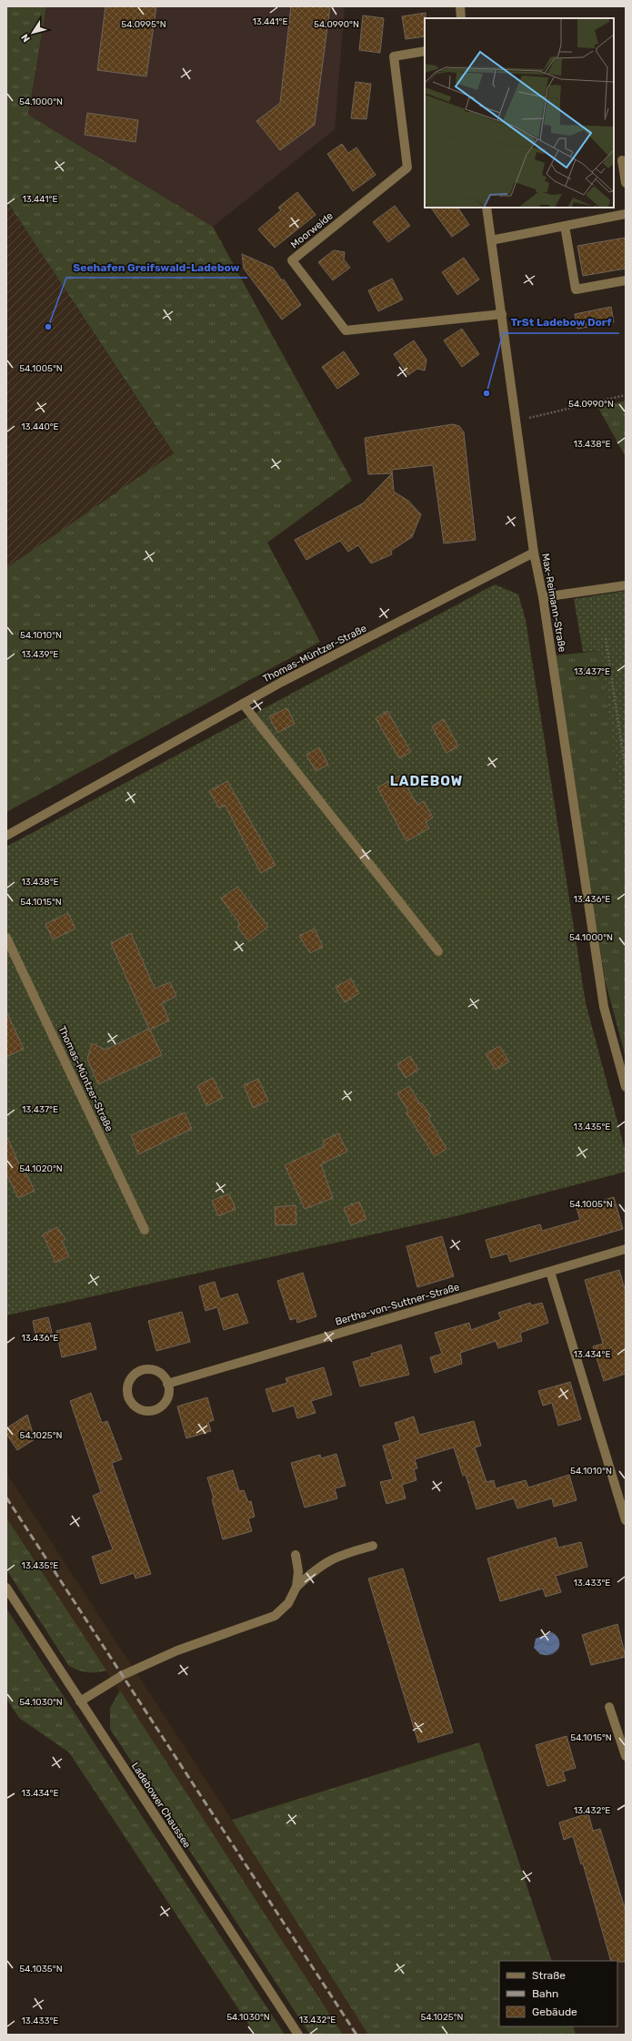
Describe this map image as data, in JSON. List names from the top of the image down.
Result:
{
  "streets": {
    "street": [
      "Moorweide",
      "Max-Reimann-Straße",
      "Thomas-Müntzer-Straße",
      "Bertha-von-Suttner-Straße",
      "Ladebower Chaussee"
    ]
  },
  "crossings": [
    ["Moorweide", "Max-Reimann-Straße"],
    ["Max-Reimann-Straße", "Thomas-Müntzer-Straße"]
  ],
  "districts": ["LADEBOW"],
  "places": ["Seehafen Greifswald-Ladebow", "TrSt Ladebow Dorf"],
  "legend": ["Straße", "Bahn", "Gebäude"],
  "north": "bottom left",
  "coordinates": [
    "13.441°E",
    "54.0995°N",
    "54.0990°N",
    "54.1000°N",
    "54.1005°N",
    "13.440°E",
    "13.438°E",
    "54.1010°N",
    "13.439°E",
    "13.437°E",
    "13.436°E",
    "54.1015°N",
    "13.435°E",
    "54.1020°N",
    "13.434°E",
    "54.1025°N",
    "13.433°E",
    "54.1030°N",
    "13.432°E",
    "54.1035°N"
  ]
}
